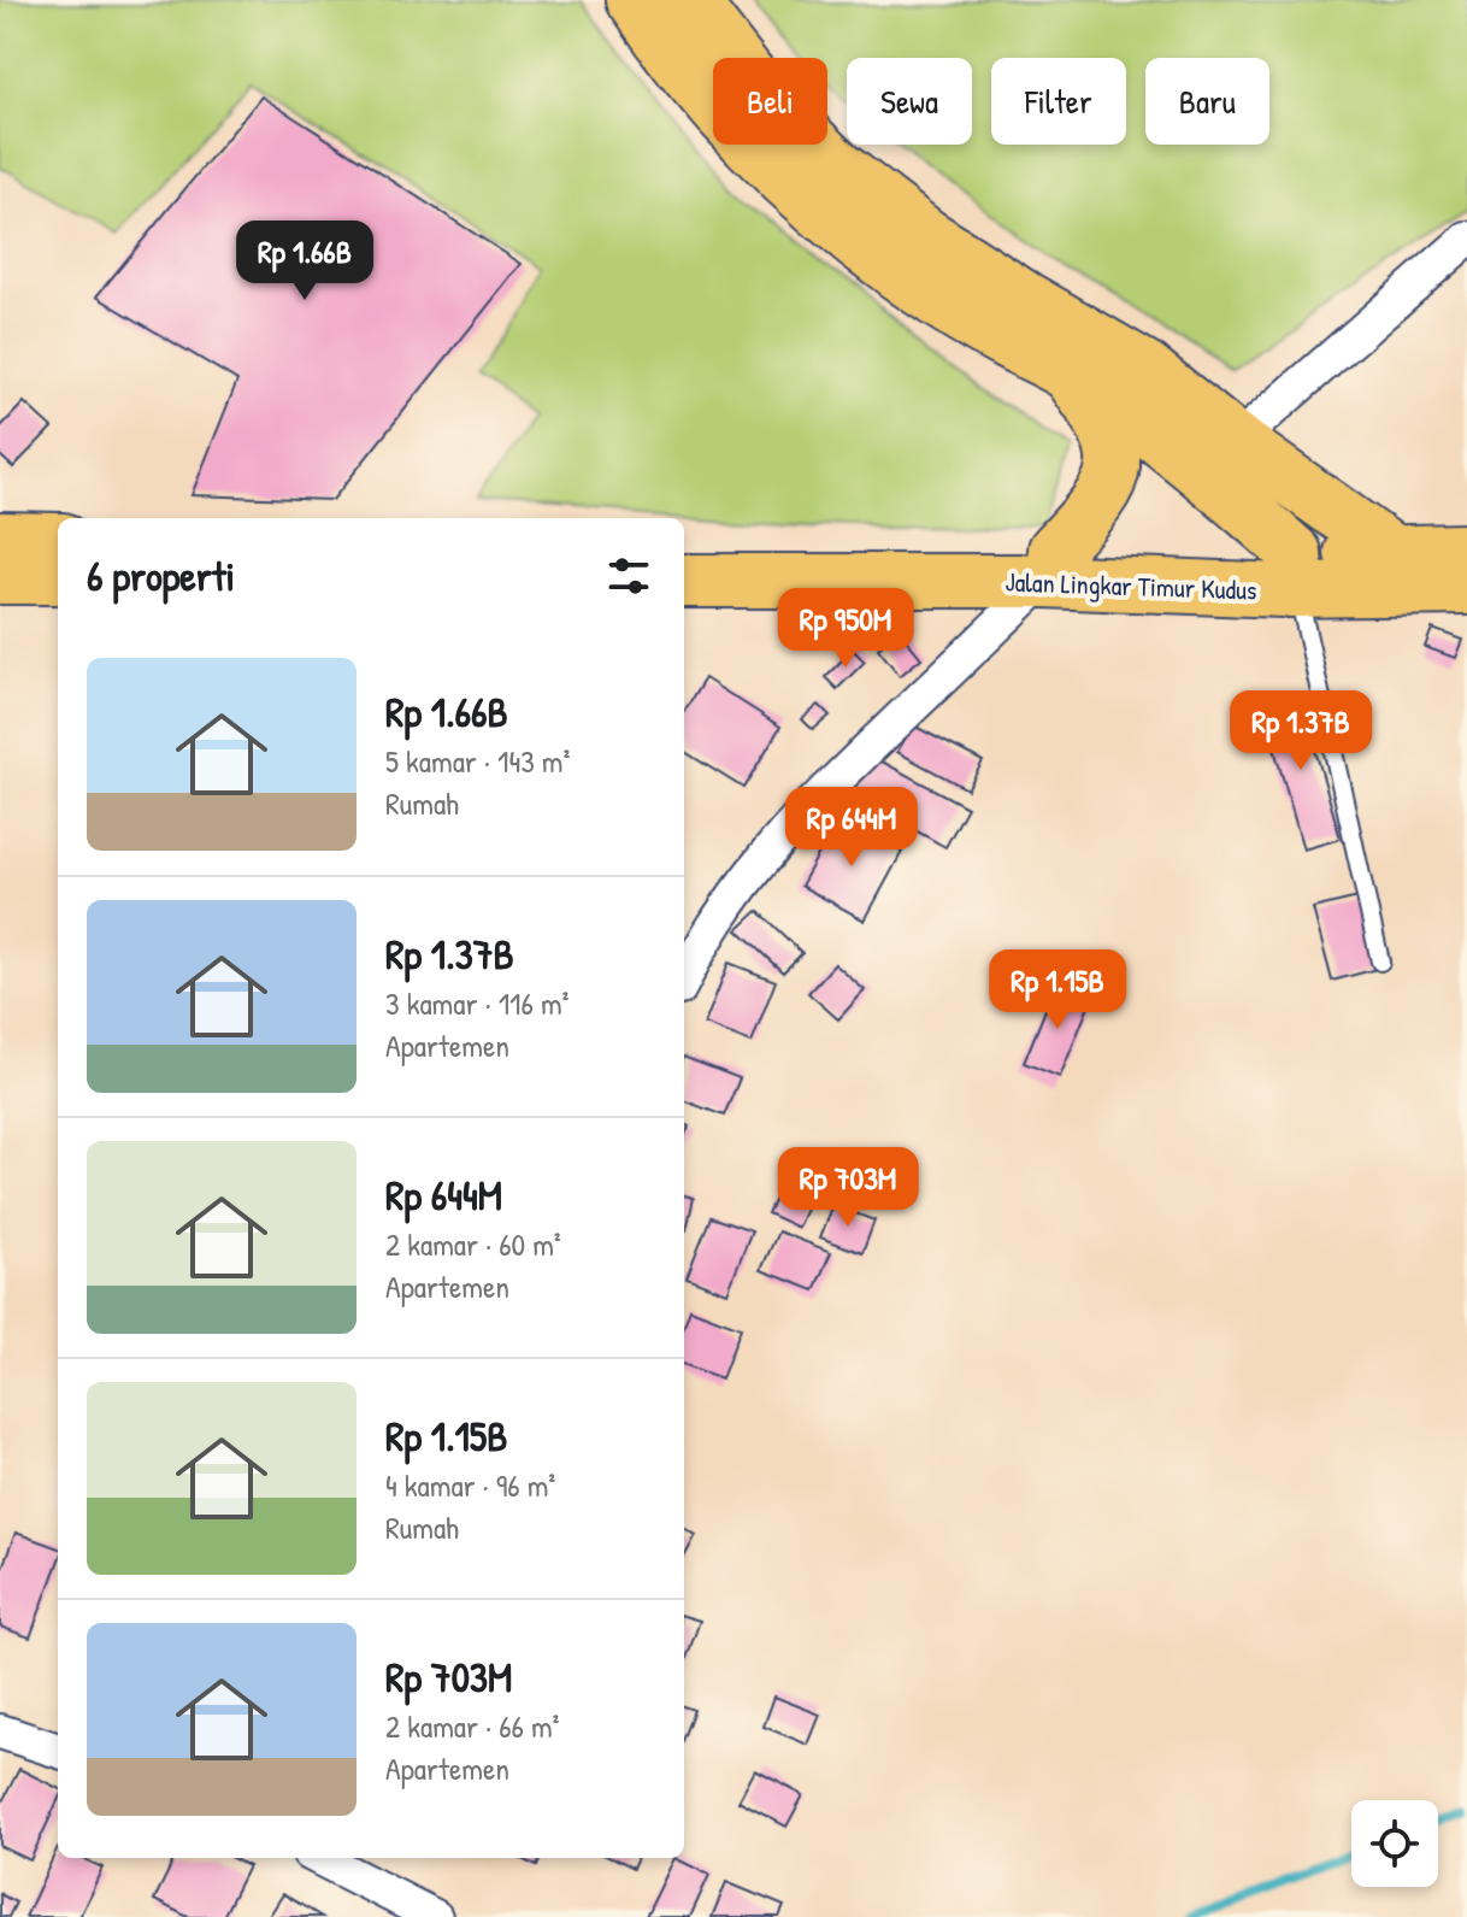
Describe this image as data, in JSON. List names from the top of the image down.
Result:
{
  "streets": {
    "main road": ["Jalan Lingkar Timur Kudus"]
  },
  "page": {
    "chip": [
      "Beli",
      "Sewa",
      "Filter",
      "Baru"
    ],
    "price": [
      "Rp 1.66B",
      "Rp 950M",
      "Rp 1.37B",
      "Rp 644M",
      "Rp 1.15B",
      "Rp 703M"
    ],
    "heading": "6 properti",
    "list": [
      {
        "name": "Rp 1.66B",
        "note": "5 kamar · 143 m² · Rumah"
      },
      {
        "name": "Rp 1.37B",
        "note": "3 kamar · 116 m² · Apartemen"
      },
      {
        "name": "Rp 644M",
        "note": "2 kamar · 60 m² · Apartemen"
      },
      {
        "name": "Rp 1.15B",
        "note": "4 kamar · 96 m² · Rumah"
      },
      {
        "name": "Rp 703M",
        "note": "2 kamar · 66 m² · Apartemen"
      }
    ]
  }
}
